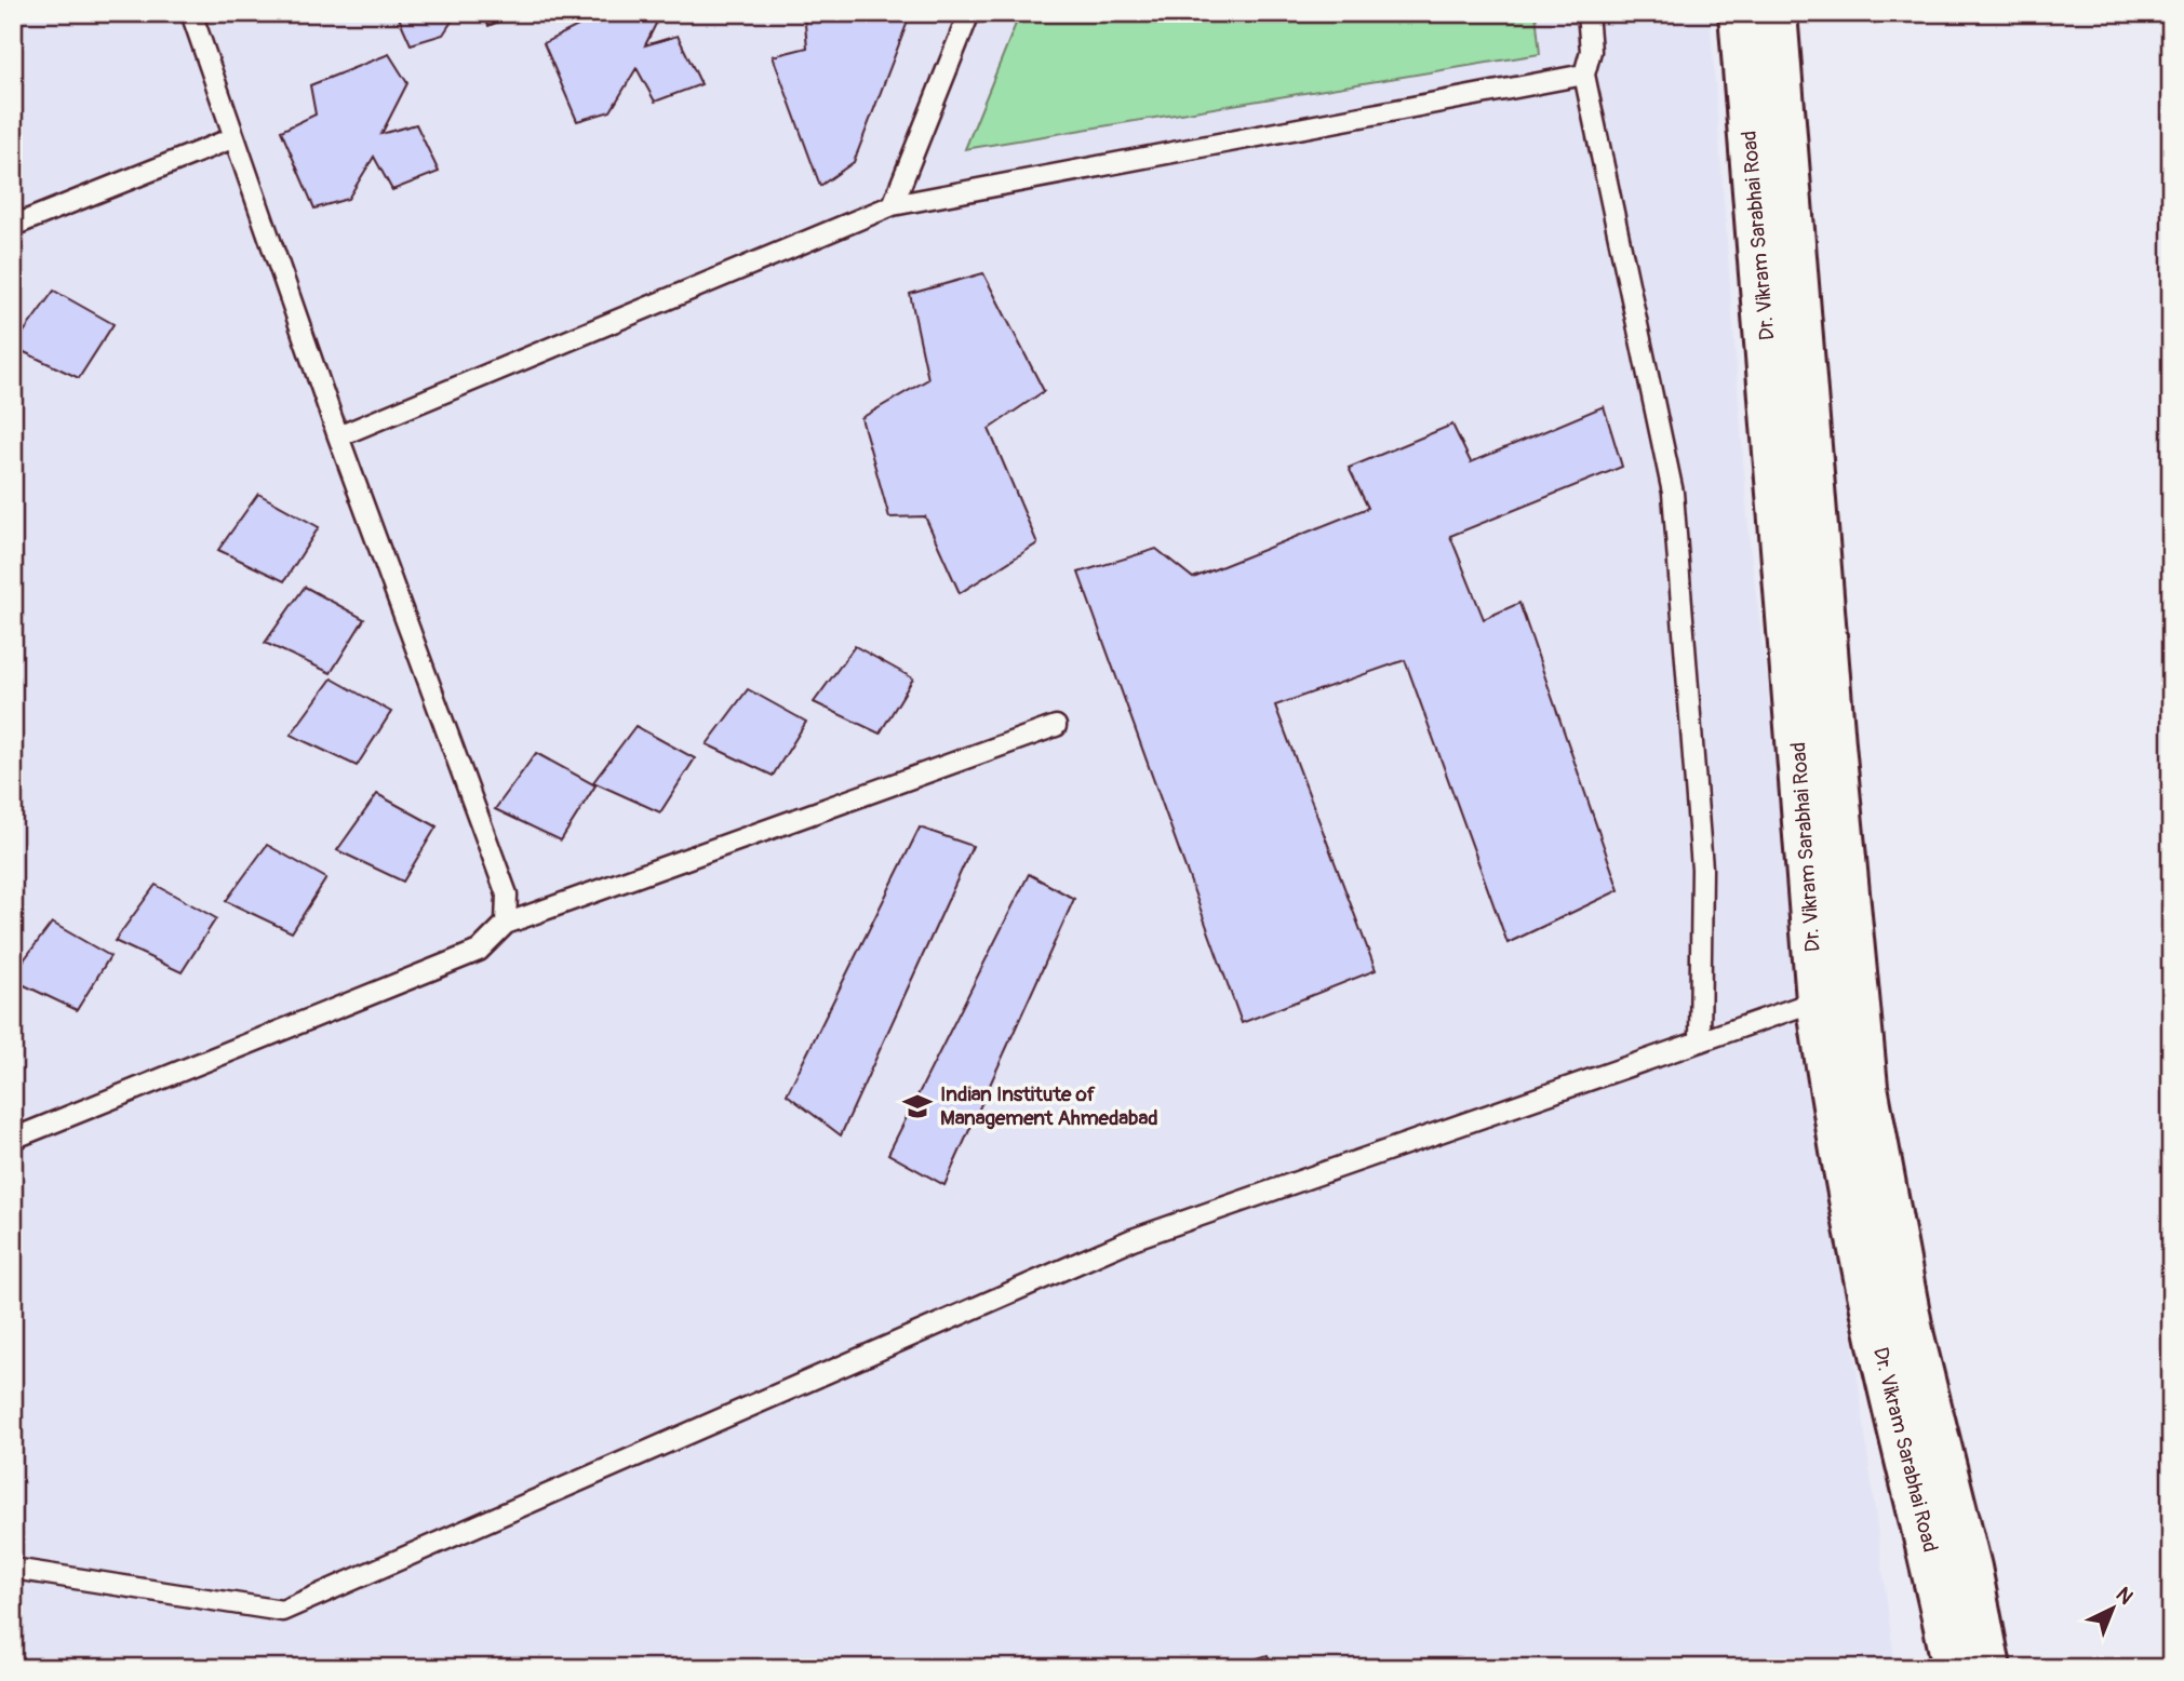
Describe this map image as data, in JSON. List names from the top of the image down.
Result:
{
  "streets": {
    "main road": ["Dr. Vikram Sarabhai Road"]
  },
  "places": {
    "school or university": ["Indian Institute of Management Ahmedabad"]
  },
  "north": "top right"
}
